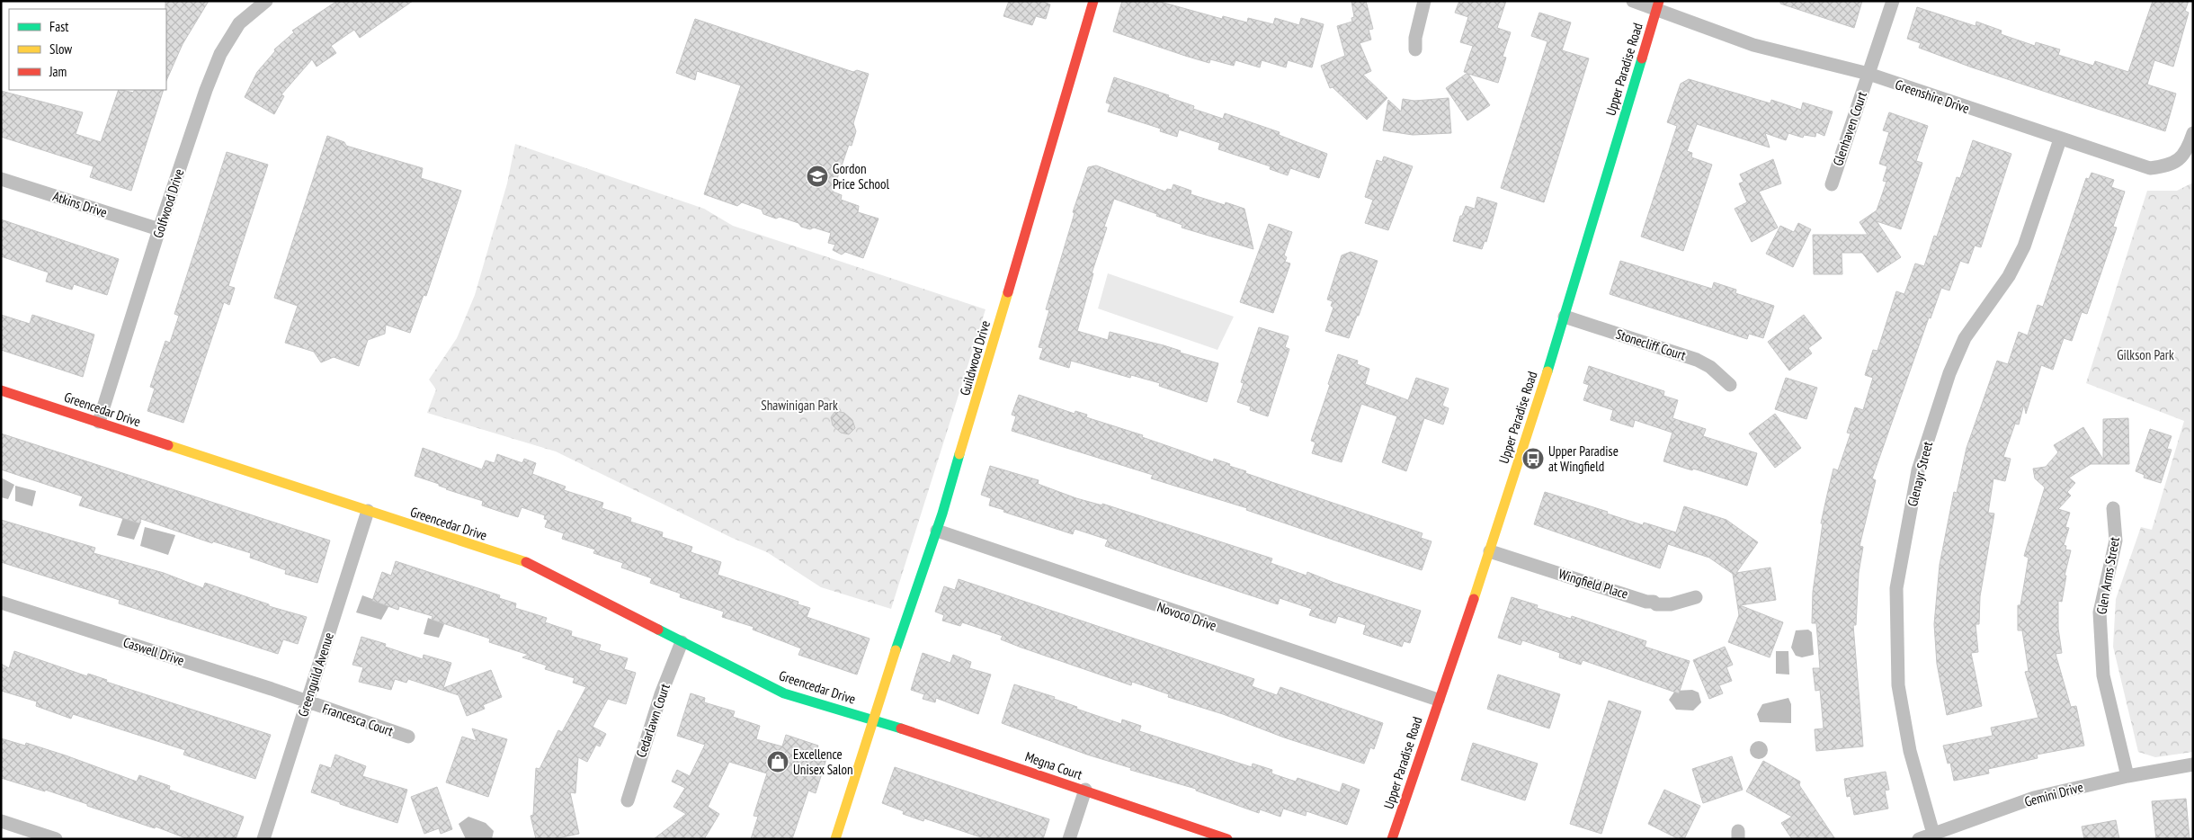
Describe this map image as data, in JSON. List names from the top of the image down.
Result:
{
  "streets": {
    "street": [
      "Upper Paradise Road",
      "Greenshire Drive",
      "Glenhaven Court",
      "Golfwood Drive",
      "Atkins Drive",
      "Stonecliff Court",
      "Guildwood Drive",
      "Greencedar Drive",
      "Glenayr Street",
      "Glen Arms Street",
      "Wingfield Place",
      "Novoco Drive",
      "Caswell Drive",
      "Greenguild Avenue",
      "Francesca Court",
      "Cedarlawn Court",
      "Megna Court",
      "Gemini Drive"
    ]
  },
  "crossings": [
    ["Upper Paradise Road", "Greenshire Drive"],
    ["Upper Paradise Road", "Stonecliff Court"],
    ["Upper Paradise Road", "Wingfield Place"],
    ["Upper Paradise Road", "Novoco Drive"],
    ["Greenshire Drive", "Glenhaven Court"],
    ["Greenshire Drive", "Glenayr Street"],
    ["Golfwood Drive", "Atkins Drive"],
    ["Golfwood Drive", "Greencedar Drive"],
    ["Guildwood Drive", "Greencedar Drive"],
    ["Guildwood Drive", "Novoco Drive"],
    ["Guildwood Drive", "Megna Court"],
    ["Greencedar Drive", "Greenguild Avenue"],
    ["Greencedar Drive", "Cedarlawn Court"],
    ["Greencedar Drive", "Megna Court"],
    ["Glenayr Street", "Gemini Drive"],
    ["Glen Arms Street", "Gemini Drive"],
    ["Caswell Drive", "Greenguild Avenue"],
    ["Caswell Drive", "Francesca Court"],
    ["Greenguild Avenue", "Francesca Court"]
  ],
  "parks": ["Gilkson Park", "Shawinigan Park"],
  "places": {
    "school or university": ["Gordon Price School"],
    "bus stop": ["Upper Paradise at Wingfield"],
    "shop": ["Excellence Unisex Salon"]
  },
  "legend": ["Fast", "Slow", "Jam"]
}
